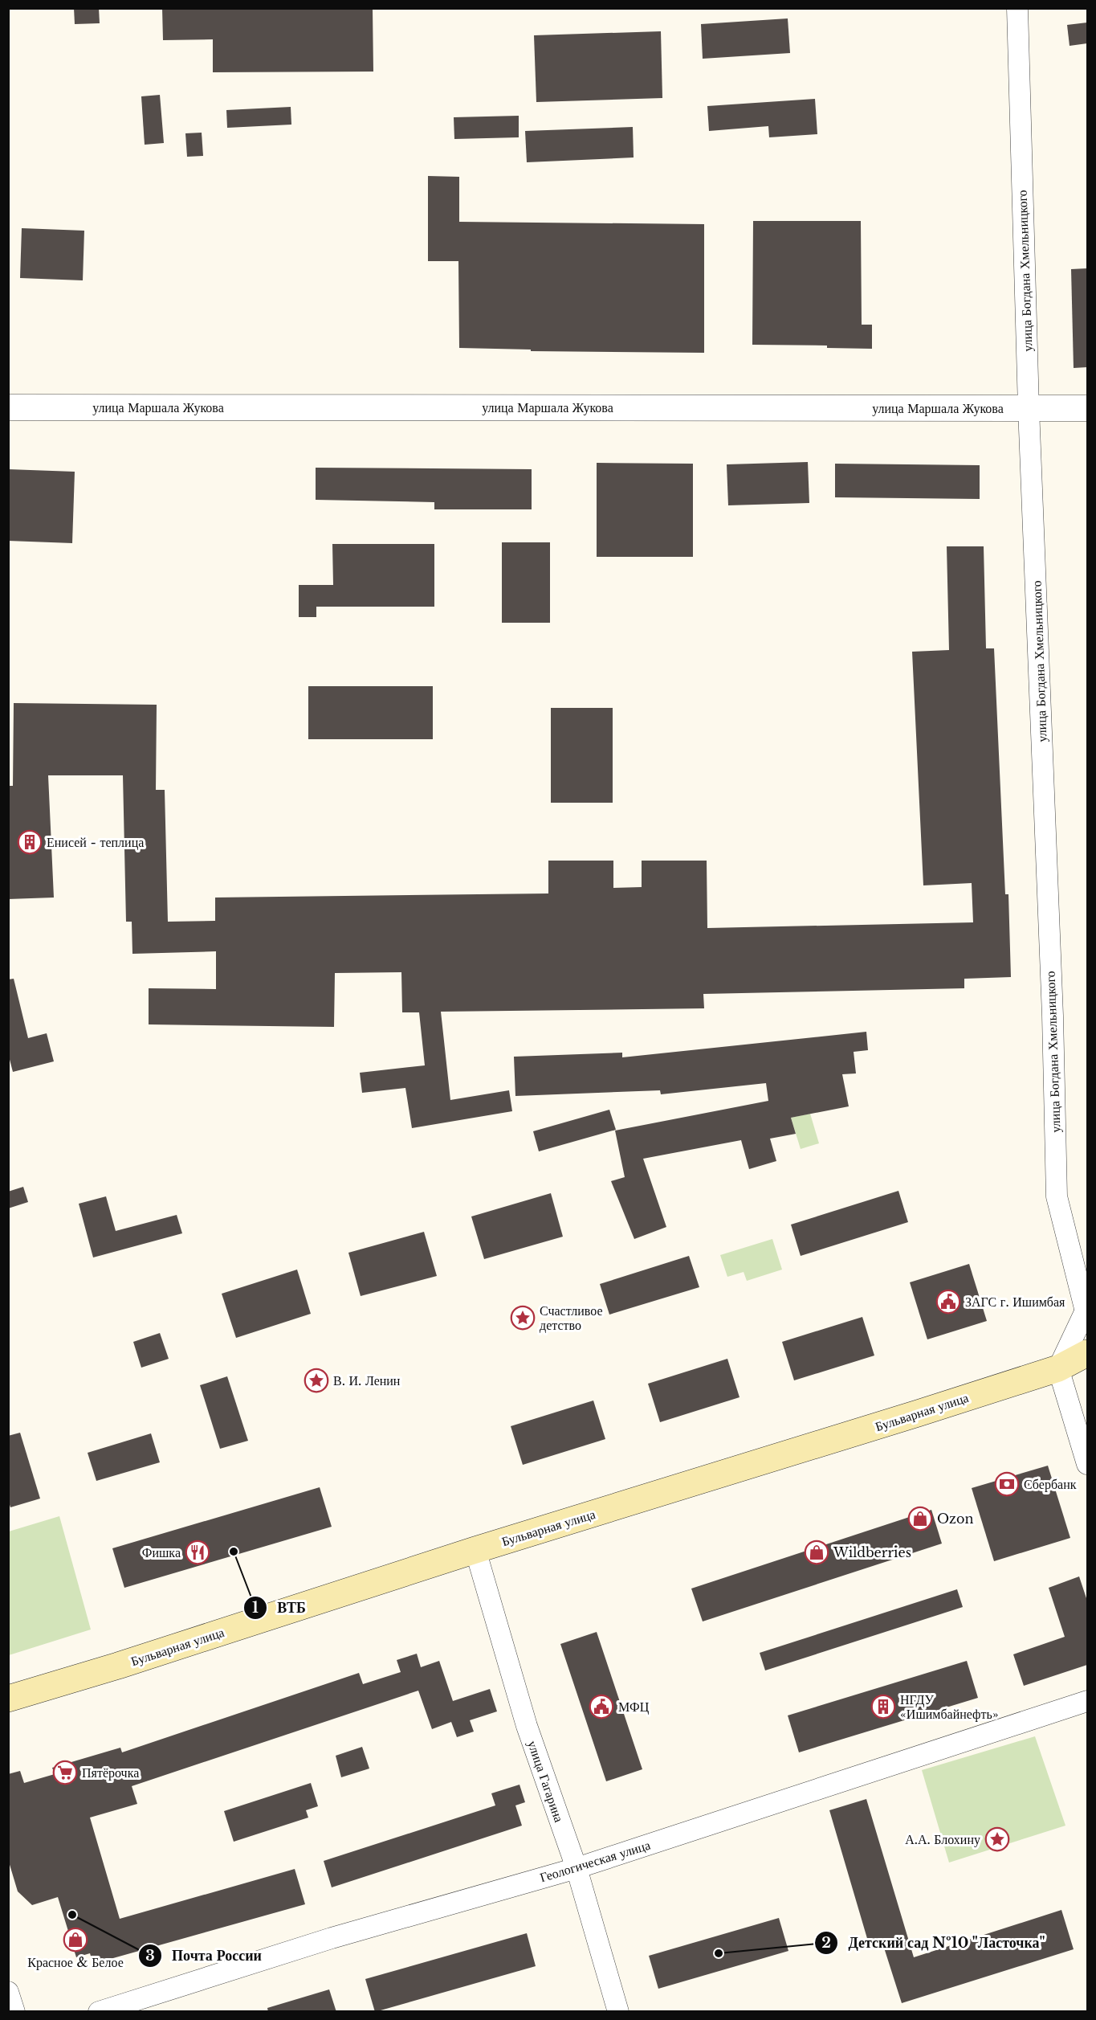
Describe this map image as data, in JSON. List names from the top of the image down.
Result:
{
  "streets": {
    "main road": ["Бульварная улица"],
    "street": [
      "улица Богдана Хмельницкого",
      "улица Маршала Жукова",
      "улица Гагарина",
      "Геологическая улица"
    ]
  },
  "crossings": [
    ["улица Богдана Хмельницкого", "улица Маршала Жукова"],
    ["улица Богдана Хмельницкого", "Бульварная улица"],
    ["Бульварная улица", "улица Гагарина"],
    ["улица Гагарина", "Геологическая улица"]
  ],
  "places": {
    "building": ["Енисей - теплица", "НГДУ «Ишимбайнефть»"],
    "public building": ["ЗАГС г. Ишимбая", "МФЦ"],
    "place": ["Счастливое детство", "В. И. Ленин", "А.А. Блохину"],
    "bank": ["Сбербанк"],
    "shop": ["Ozon", "Wildberries", "Красное & Белое"],
    "other": ["ВТБ", "Почта России", "Детский сад №10 \"Ласточка\""],
    "restaurant": ["Фишка"],
    "supermarket": ["Пятёрочка"]
  }
}
